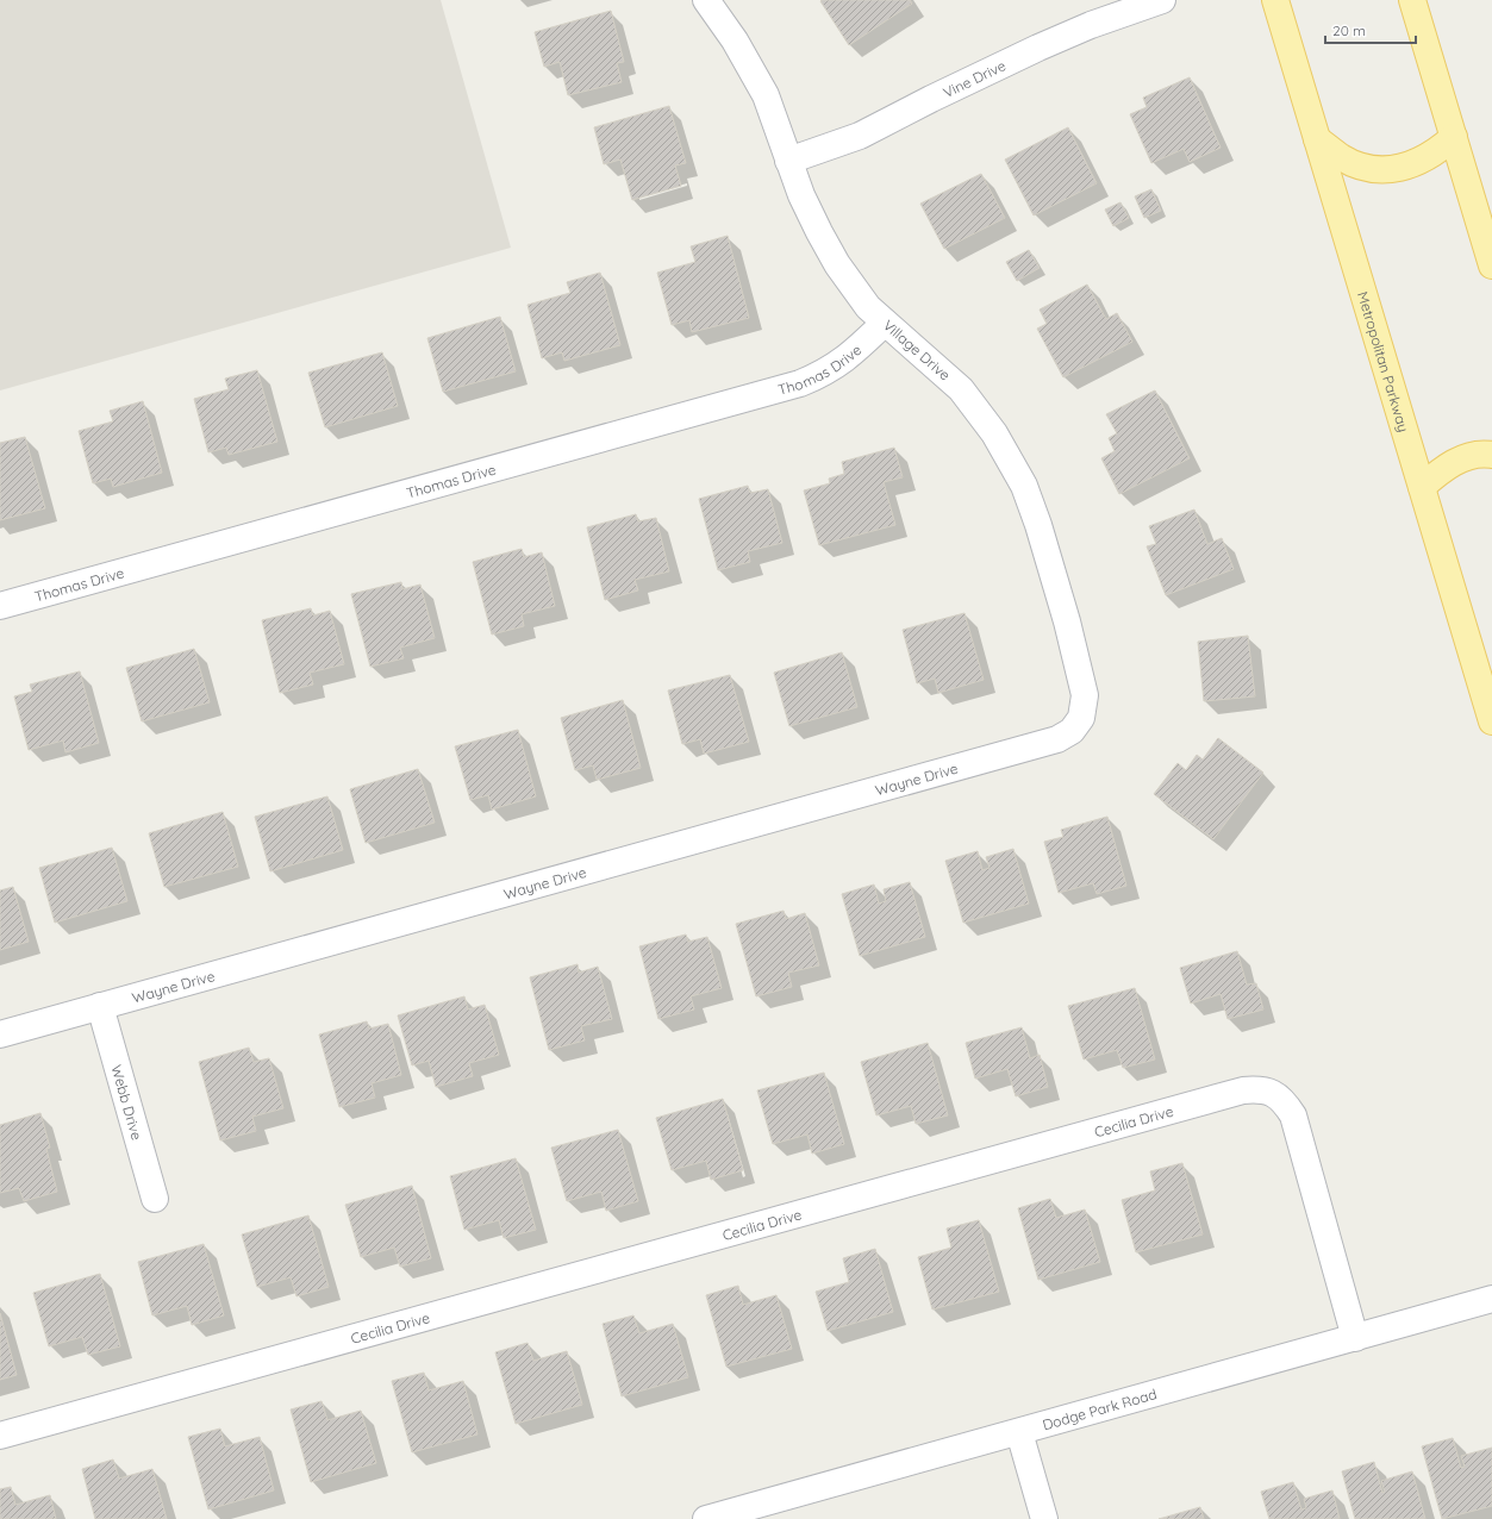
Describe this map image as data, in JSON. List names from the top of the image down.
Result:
{
  "streets": {
    "main road": ["Metropolitan Parkway"],
    "street": [
      "Vine Drive",
      "Village Drive",
      "Thomas Drive",
      "Wayne Drive",
      "Webb Drive",
      "Cecilia Drive",
      "Dodge Park Road"
    ]
  },
  "crossings": [
    ["Vine Drive", "Village Drive"],
    ["Village Drive", "Thomas Drive"],
    ["Village Drive", "Wayne Drive"],
    ["Wayne Drive", "Webb Drive"],
    ["Cecilia Drive", "Dodge Park Road"]
  ],
  "scale_bar": "20 m"
}
